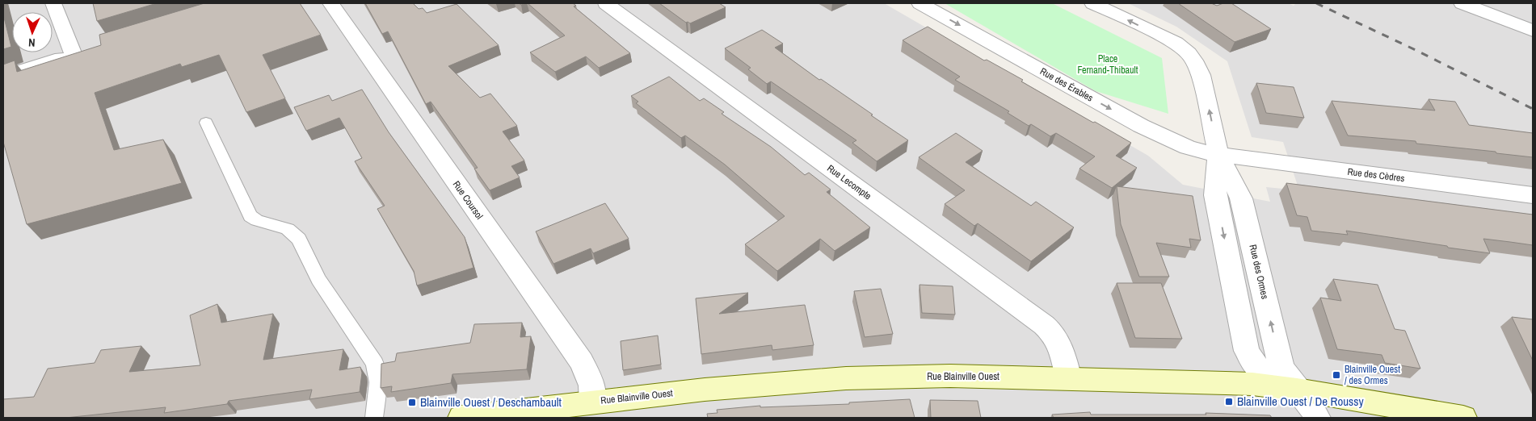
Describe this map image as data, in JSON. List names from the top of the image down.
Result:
{
  "streets": {
    "street": [
      "Rue des Érables",
      "Rue des Cèdres",
      "Rue Lecompte",
      "Rue Coursol",
      "Rue des Ormes",
      "Rue Blainville Ouest"
    ]
  },
  "crossings": [
    ["Rue des Érables", "Rue des Cèdres"],
    ["Rue des Érables", "Rue des Ormes"],
    ["Rue des Cèdres", "Rue des Ormes"],
    ["Rue Lecompte", "Rue Blainville Ouest"],
    ["Rue Coursol", "Rue Blainville Ouest"],
    ["Rue des Ormes", "Rue Blainville Ouest"]
  ],
  "one_way": ["Rue des Érables", "Rue des Ormes"],
  "parks": ["Place Fernand-Thibault"],
  "places": {
    "transit": ["Blainville Ouest / des Ormes", "Blainville Ouest / De Roussy", "Blainville Ouest / Deschambault"]
  },
  "north": "bottom"
}
